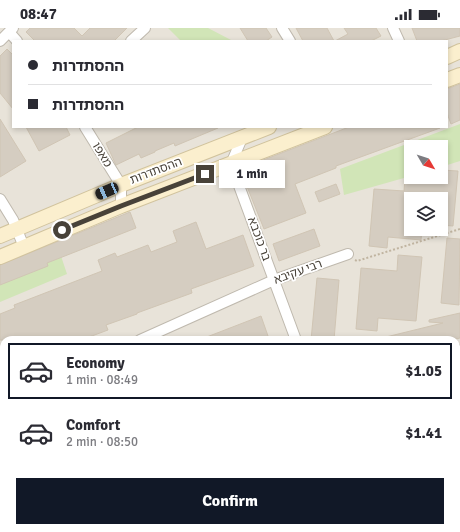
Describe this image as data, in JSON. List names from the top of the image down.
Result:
{
  "streets": {
    "street": [
      "מאפו",
      "ההסתדרות",
      "בר כוכבא",
      "רבי עקיבא"
    ]
  },
  "crossings": [
    ["מאפו", "ההסתדרות"],
    ["ההסתדרות", "בר כוכבא"],
    ["בר כוכבא", "רבי עקיבא"]
  ],
  "north": "bottom right",
  "page": {
    "status": "08:47",
    "banner": ["ההסתדרות", "ההסתדרות"],
    "bubble": "1 min",
    "list": [
      {
        "name": "Economy",
        "note": "1 min · 08:49",
        "value": "$1.05"
      },
      {
        "name": "Comfort",
        "note": "2 min · 08:50",
        "value": "$1.41"
      }
    ],
    "buttons": "Confirm"
  }
}
